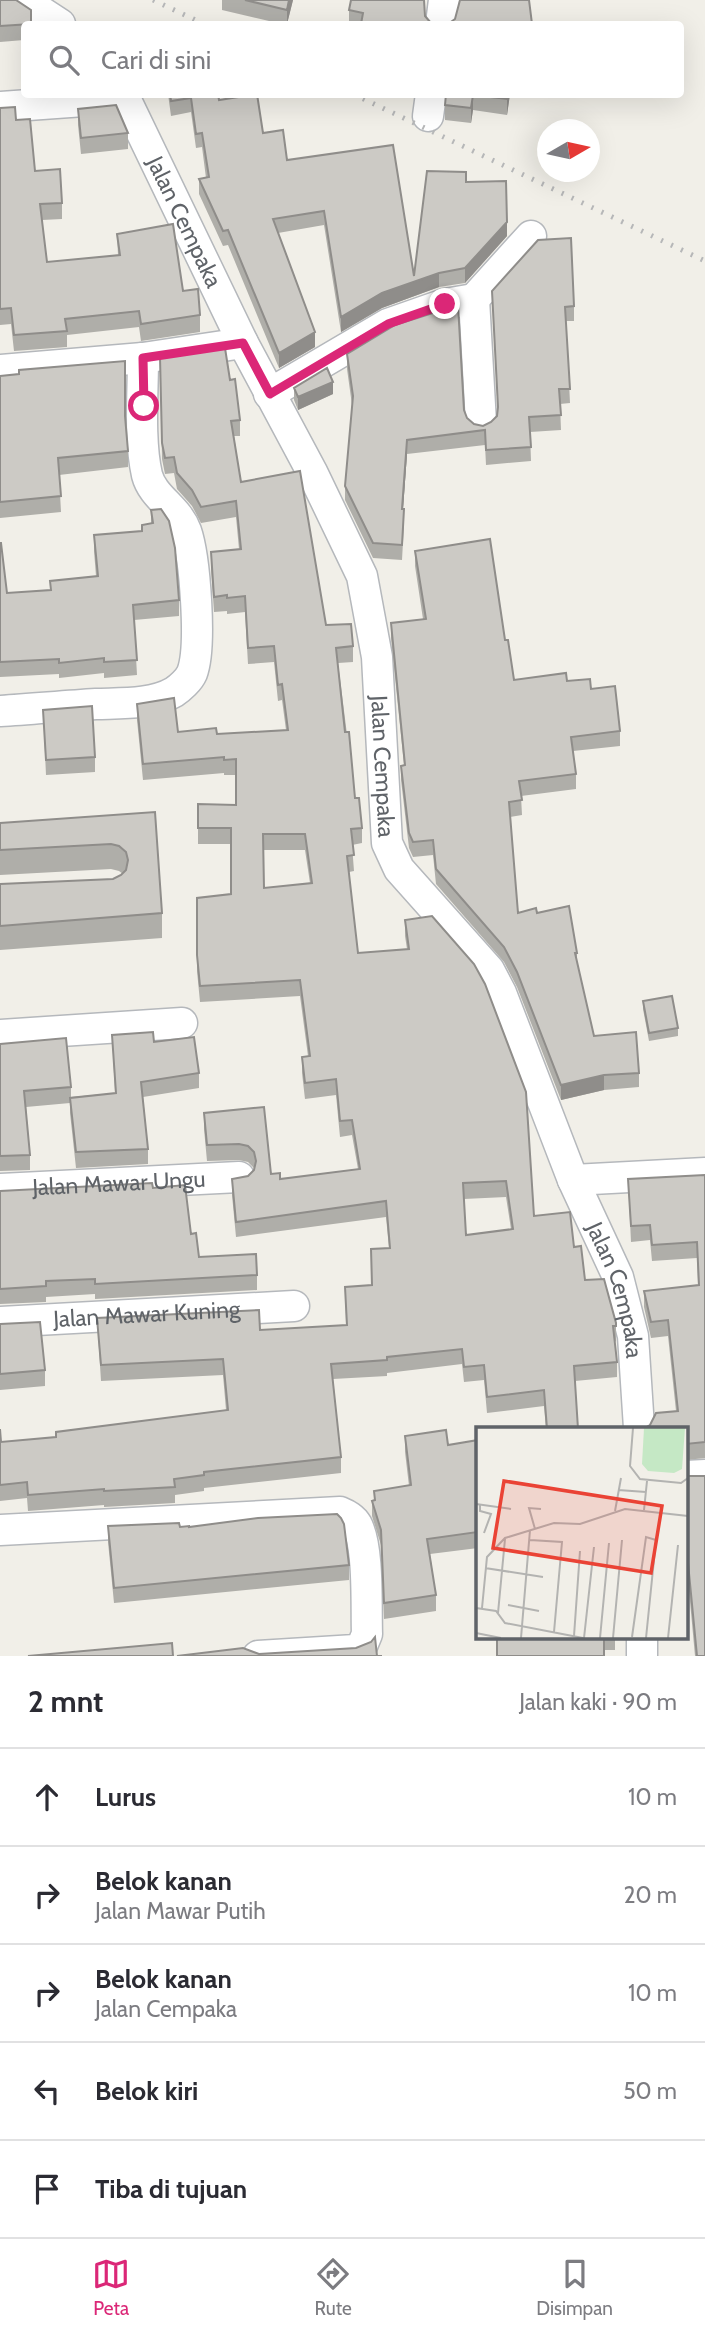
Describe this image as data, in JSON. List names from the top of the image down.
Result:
{
  "streets": {
    "street": ["Jalan Cempaka", "Jalan Mawar Ungu", "Jalan Mawar Kuning"]
  },
  "north": "right",
  "page": {
    "search": "Cari di sini",
    "heading": ["2 mnt", "Jalan kaki · 90 m"],
    "list": [
      ["Lurus", "10 m"],
      ["Belok kanan", "Jalan Mawar Putih", "20 m"],
      ["Belok kanan", "Jalan Cempaka", "10 m"],
      ["Belok kiri", "50 m"],
      "Tiba di tujuan"
    ],
    "nav": ["Peta", "Rute", "Disimpan"]
  }
}
